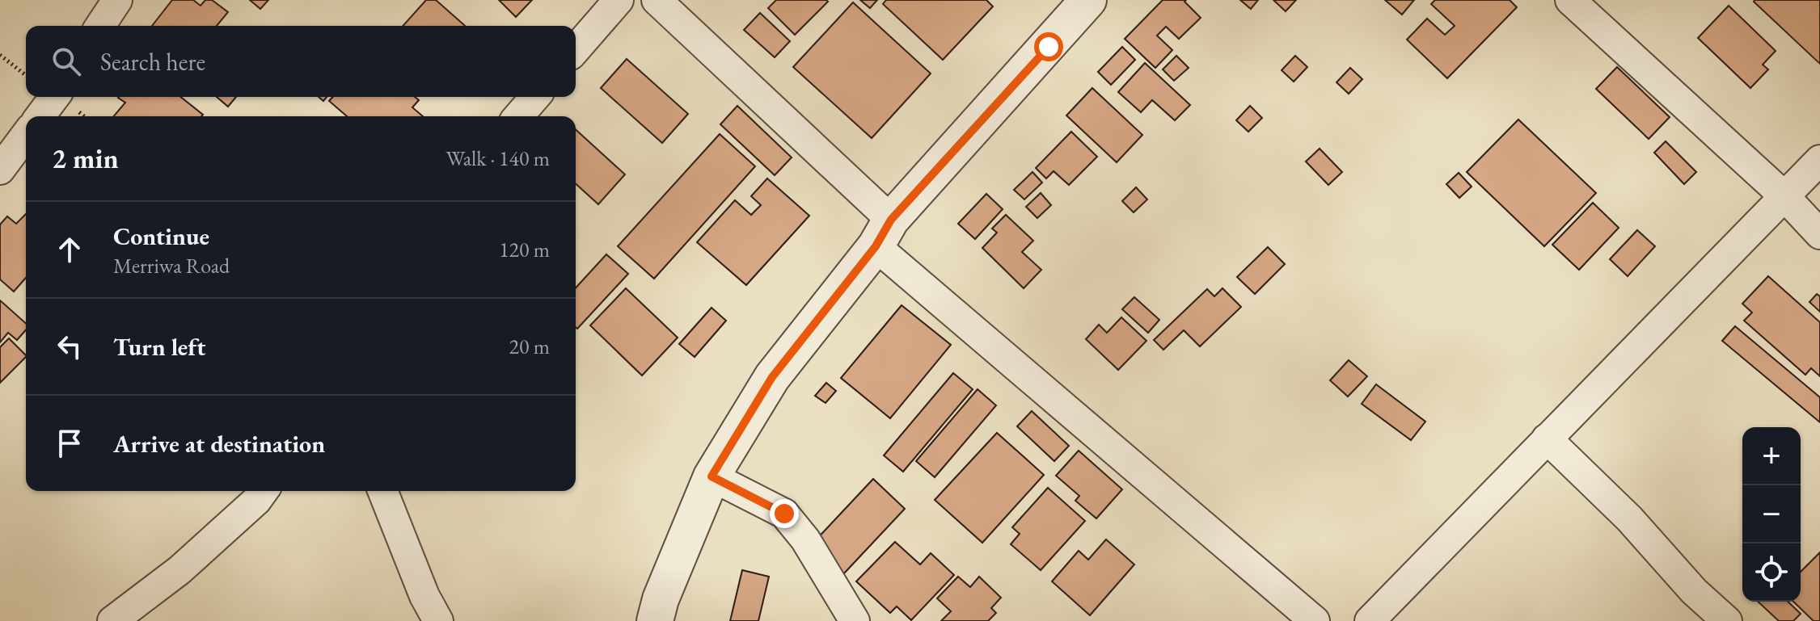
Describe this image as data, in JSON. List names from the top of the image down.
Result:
{
  "page": {
    "search": "Search here",
    "heading": ["2 min", "Walk · 140 m"],
    "list": [
      ["Continue", "Merriwa Road", "120 m"],
      ["Turn left", "20 m"],
      "Arrive at destination"
    ],
    "map_buttons": ["+", "−"]
  }
}
